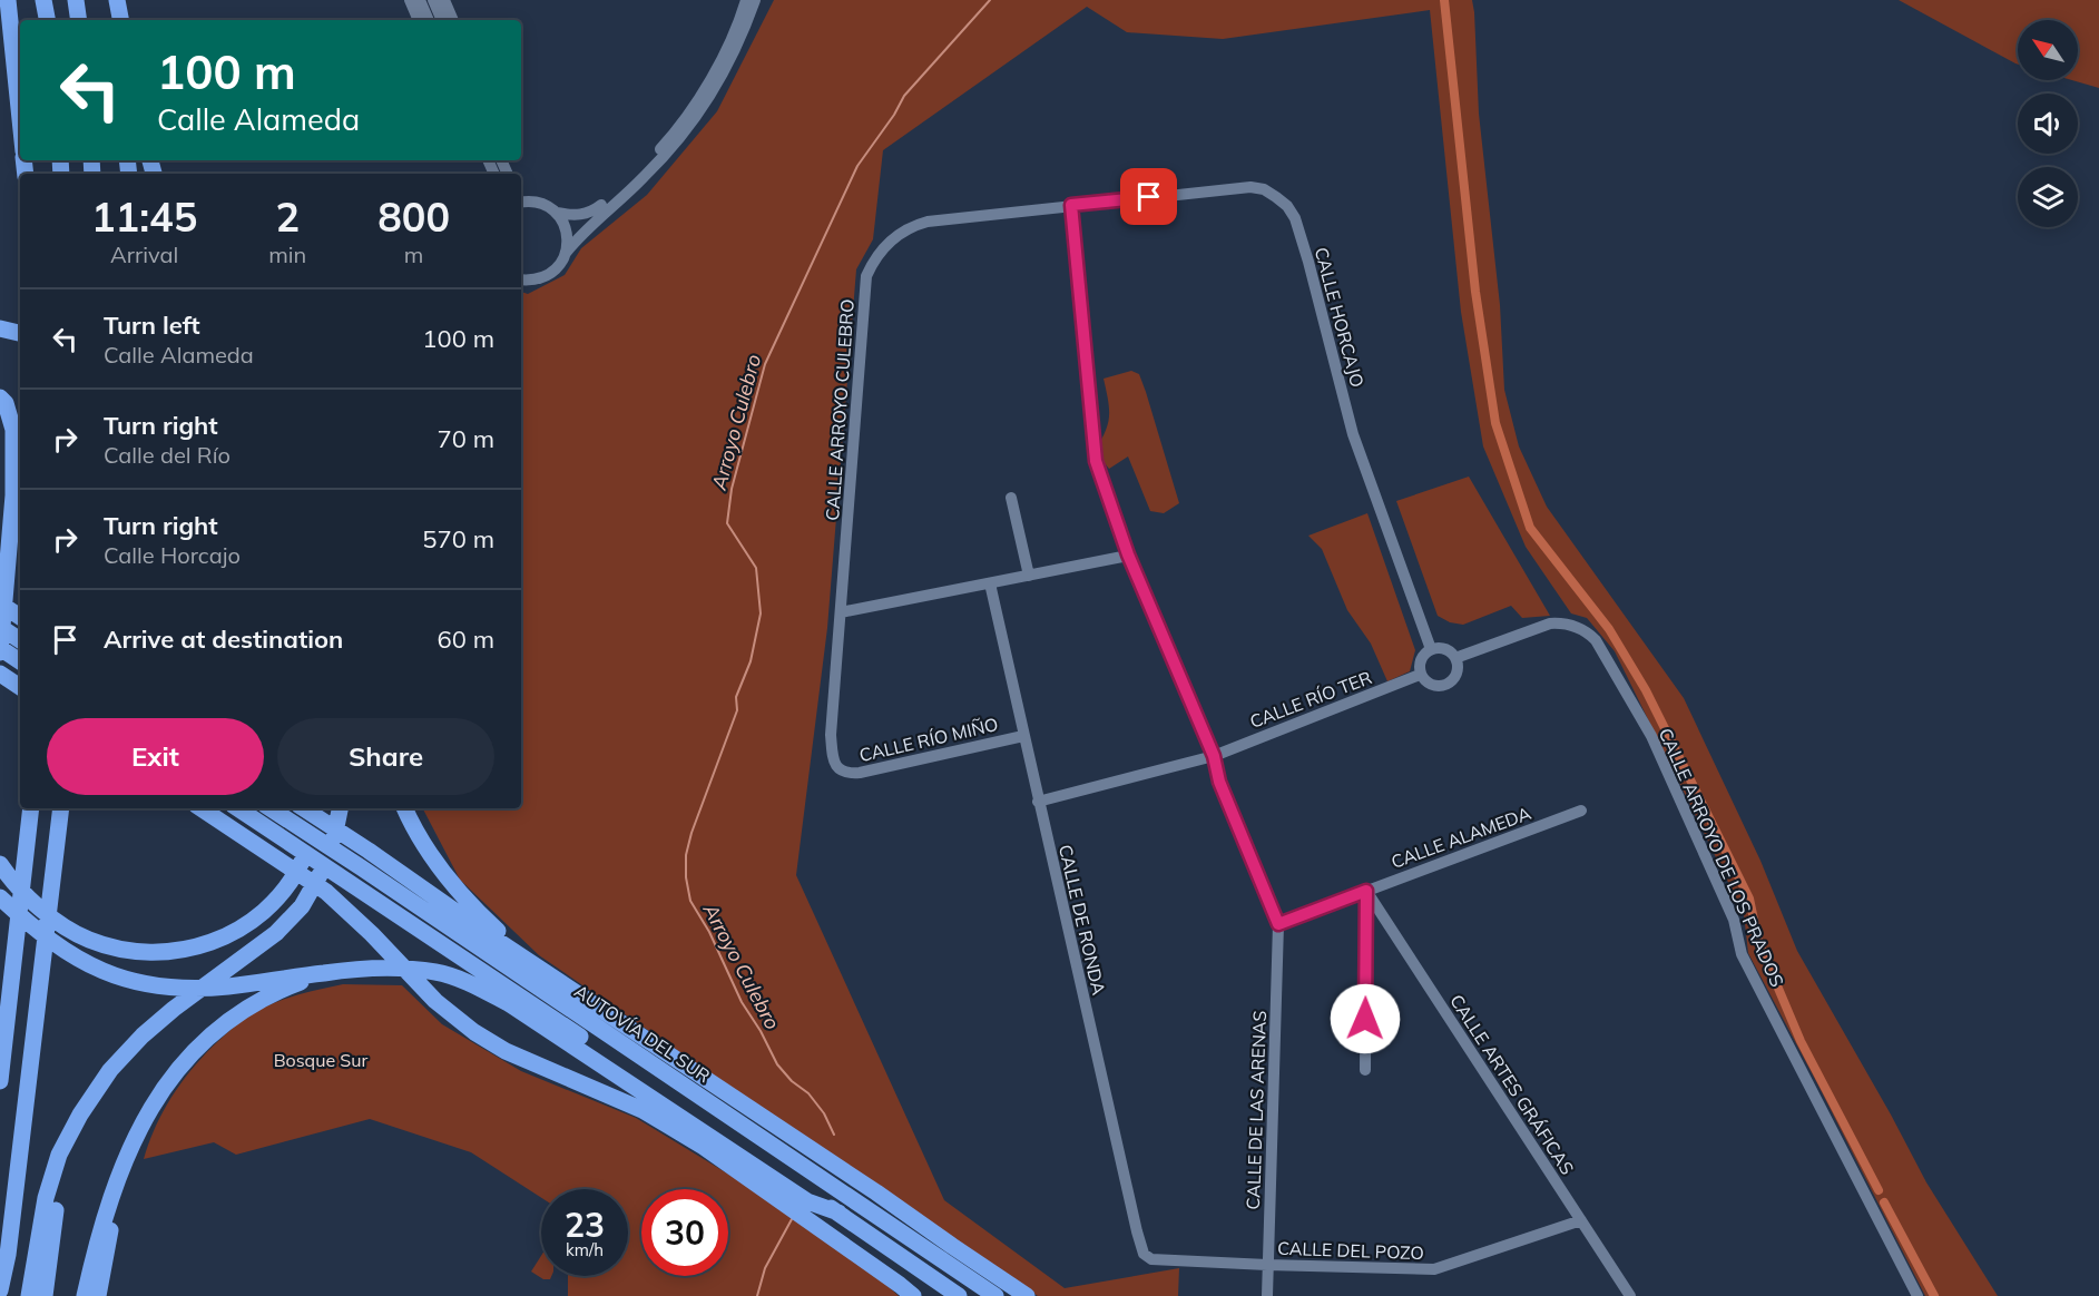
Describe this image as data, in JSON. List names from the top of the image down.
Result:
{
  "streets": {
    "highway": ["AUTOVÍA DEL SUR"],
    "street": [
      "CALLE HORCAJO",
      "CALLE ARROYO CULEBRO",
      "CALLE RÍO TER",
      "CALLE RÍO MIÑO",
      "CALLE ALAMEDA",
      "CALLE ARROYO DE LOS PRADOS",
      "CALLE DE RONDA",
      "CALLE ARTES GRÁFICAS",
      "CALLE DE LAS ARENAS",
      "CALLE DEL POZO"
    ]
  },
  "crossings": [
    ["CALLE HORCAJO", "CALLE ARROYO CULEBRO"],
    ["CALLE HORCAJO", "CALLE RÍO TER"],
    ["CALLE HORCAJO", "CALLE ARROYO DE LOS PRADOS"],
    ["CALLE ARROYO CULEBRO", "CALLE RÍO MIÑO"],
    ["CALLE RÍO TER", "CALLE ARROYO DE LOS PRADOS"],
    ["CALLE RÍO TER", "CALLE DE RONDA"],
    ["CALLE RÍO MIÑO", "CALLE DE RONDA"],
    ["CALLE ALAMEDA", "CALLE ARTES GRÁFICAS"],
    ["CALLE ALAMEDA", "CALLE DE LAS ARENAS"],
    ["CALLE DE RONDA", "CALLE DEL POZO"],
    ["CALLE ARTES GRÁFICAS", "CALLE DEL POZO"],
    ["CALLE DE LAS ARENAS", "CALLE DEL POZO"]
  ],
  "water": ["Arroyo Culebro"],
  "parks": ["Bosque Sur"],
  "north": "top left",
  "page": {
    "turn": ["100 m", "Calle Alameda"],
    "eta": [
      "11:45",
      "Arrival",
      "2",
      "min",
      "800",
      "m"
    ],
    "list": [
      {
        "name": "Turn left",
        "note": "Calle Alameda",
        "value": "100 m"
      },
      {
        "name": "Turn right",
        "note": "Calle del Río",
        "value": "70 m"
      },
      {
        "name": "Turn right",
        "note": "Calle Horcajo",
        "value": "570 m"
      },
      {
        "name": "Arrive at destination",
        "value": "60 m"
      }
    ],
    "buttons": ["Exit", "Share"],
    "speed": "23 km/h",
    "limit": "30"
  }
}
